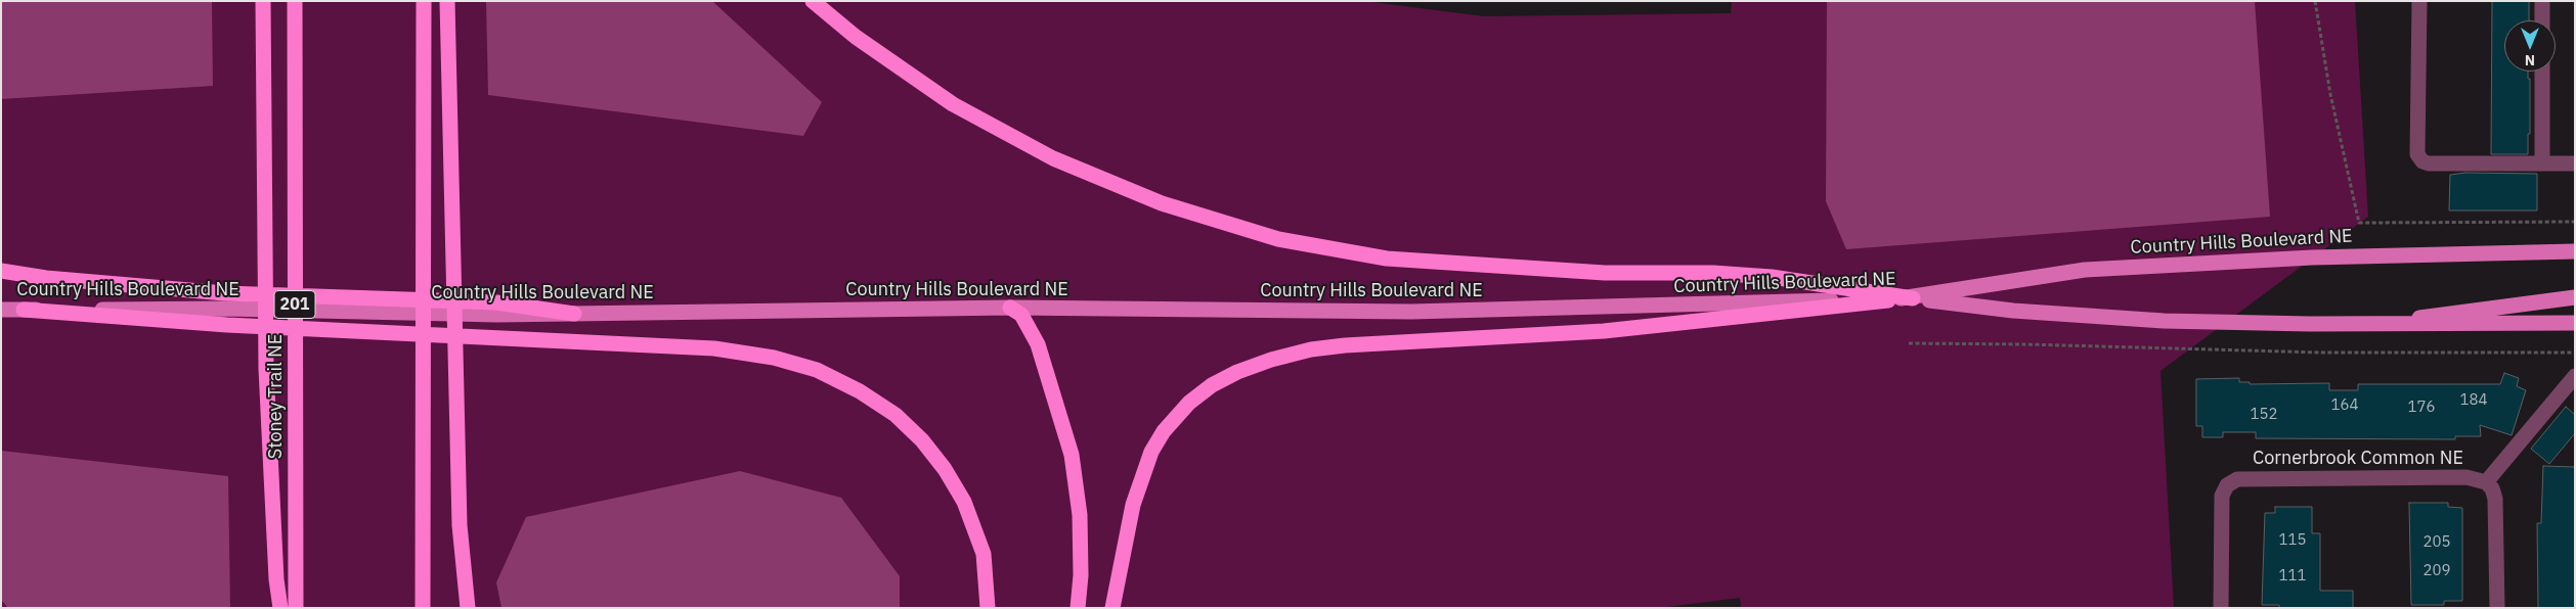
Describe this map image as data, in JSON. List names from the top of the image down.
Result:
{
  "streets": {
    "highway": ["201", "Stoney Trail NE"],
    "main road": ["Country Hills Boulevard NE"],
    "street": ["Cornerbrook Common NE"]
  },
  "house_numbers": [
    "184",
    "164",
    "176",
    "152",
    "115",
    "205",
    "209",
    "111"
  ],
  "north": "bottom"
}
